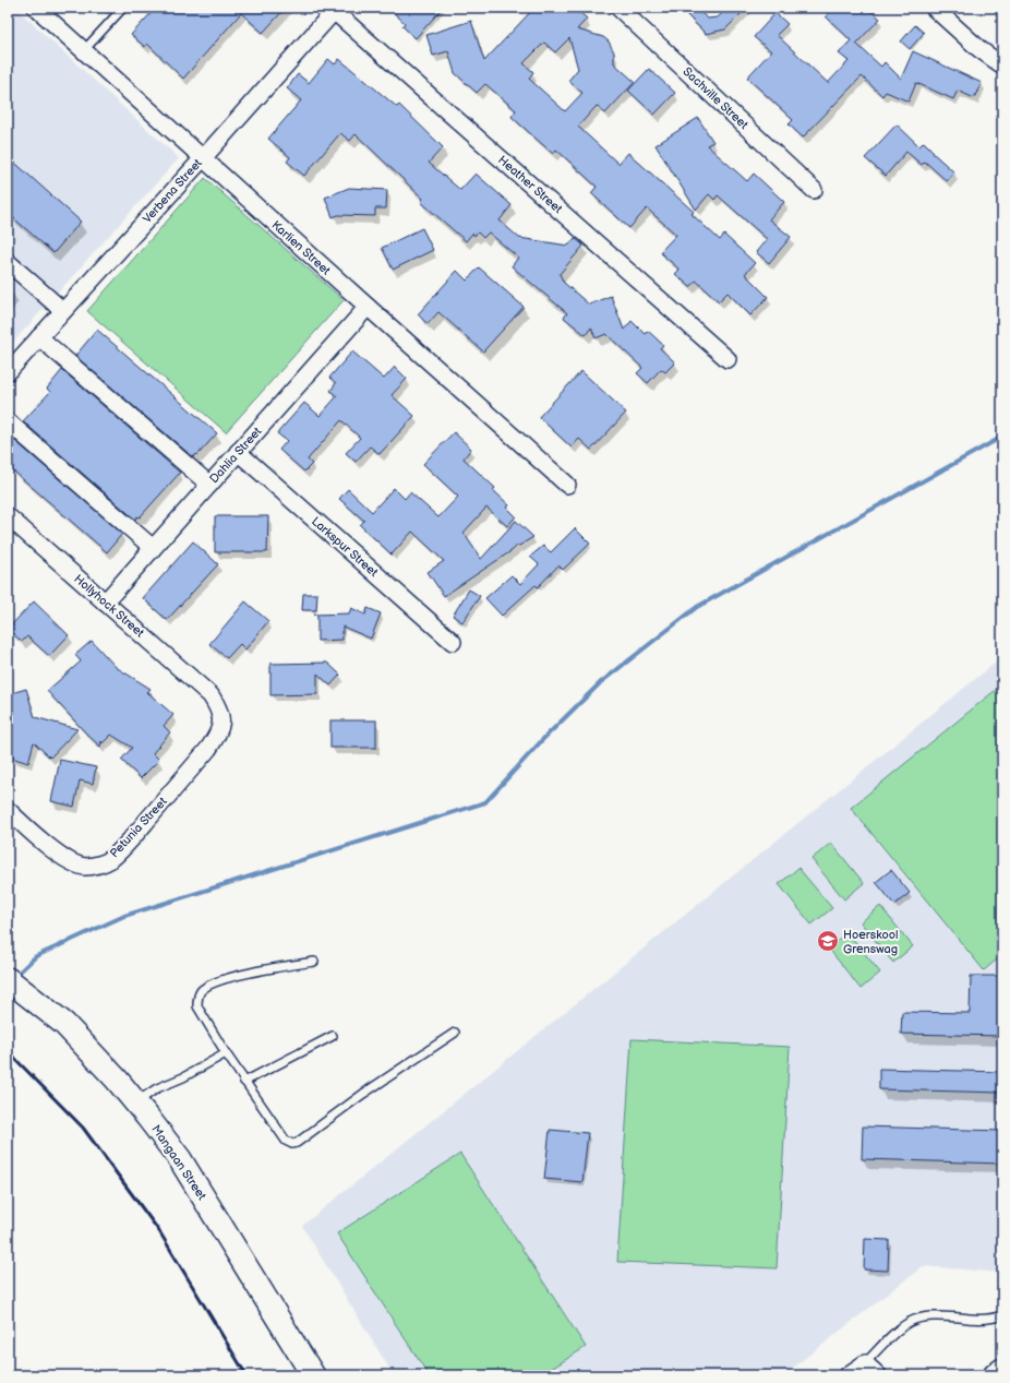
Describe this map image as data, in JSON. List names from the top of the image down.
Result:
{
  "streets": {
    "street": [
      "Sachville Street",
      "Heather Street",
      "Verbena Street",
      "Karlien Street",
      "Dahlia Street",
      "Larkspur Street",
      "Hollyhock Street",
      "Petunia Street",
      "Mangaan Street"
    ]
  },
  "crossings": [
    ["Heather Street", "Verbena Street"],
    ["Verbena Street", "Karlien Street"],
    ["Karlien Street", "Dahlia Street"],
    ["Dahlia Street", "Larkspur Street"],
    ["Dahlia Street", "Hollyhock Street"],
    ["Hollyhock Street", "Petunia Street"]
  ],
  "places": {
    "school or university": ["Hoerskool Grenswag"]
  }
}
